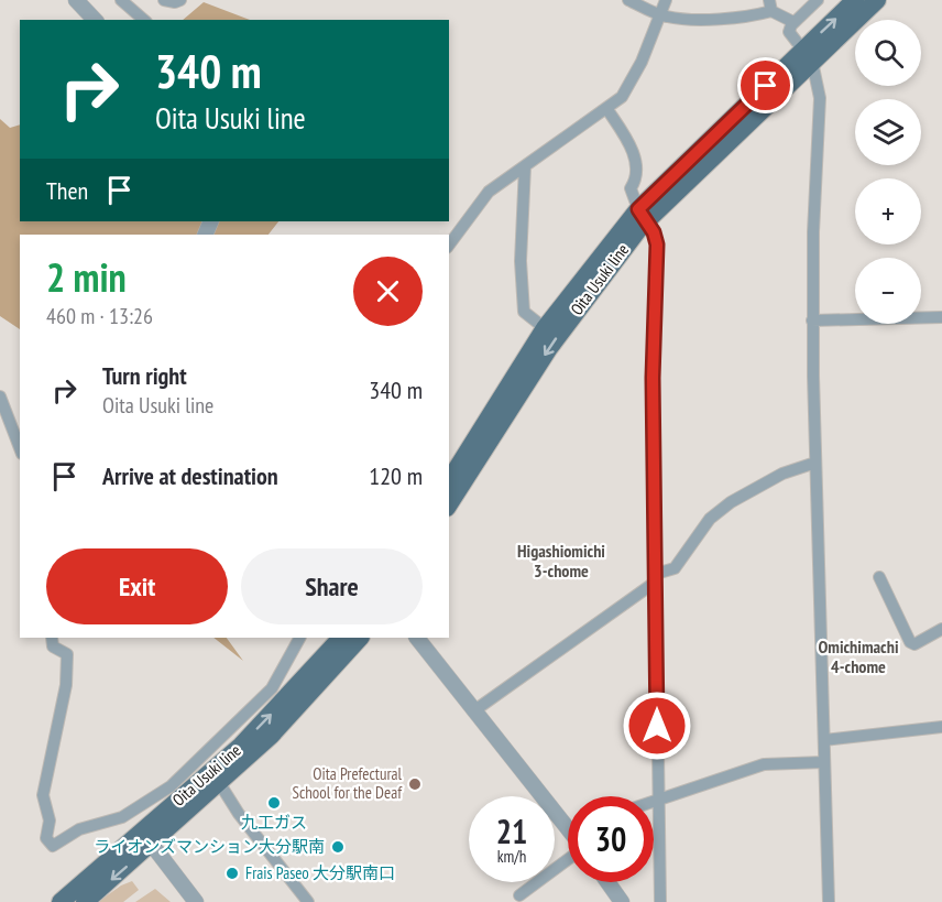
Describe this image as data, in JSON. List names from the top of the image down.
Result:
{
  "streets": {
    "main road": ["Oita Usuki line"]
  },
  "districts": ["Higashiomichi 3-chome", "Omichimachi 4-chome"],
  "places": [
    "Oita Prefectural School for the Deaf",
    "九工ガス",
    "ライオンズマンション大分駅南",
    "Frais Paseo 大分駅南口"
  ],
  "page": {
    "map_buttons": ["+", "−"],
    "turn": ["340 m", "Oita Usuki line"],
    "then": "Then",
    "heading": ["2 min", "460 m · 13:26"],
    "list": [
      {
        "name": "Turn right",
        "note": "Oita Usuki line",
        "value": "340 m"
      },
      {
        "name": "Arrive at destination",
        "value": "120 m"
      }
    ],
    "buttons": ["Exit", "Share"],
    "speed": "21 km/h",
    "limit": "30"
  }
}
